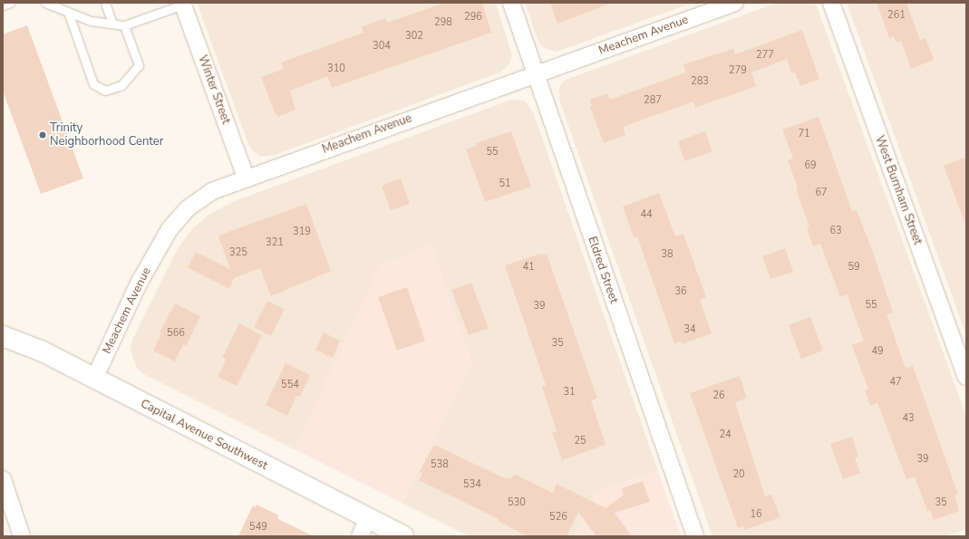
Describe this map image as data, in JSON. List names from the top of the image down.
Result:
{
  "streets": {
    "main road": ["Capital Avenue Southwest"],
    "street": [
      "Meachem Avenue",
      "Winter Street",
      "West Burnham Street",
      "Eldred Street"
    ]
  },
  "crossings": [
    ["Meachem Avenue", "Winter Street"],
    ["Meachem Avenue", "Eldred Street"],
    ["Meachem Avenue", "Capital Avenue Southwest"]
  ],
  "places": ["Trinity Neighborhood Center"],
  "house_numbers": [
    "261",
    "296",
    "298",
    "302",
    "304",
    "277",
    "310",
    "279",
    "283",
    "287",
    "71",
    "55",
    "69",
    "51",
    "67",
    "44",
    "63",
    "319",
    "321",
    "325",
    "38",
    "41",
    "59",
    "36",
    "55",
    "39",
    "34",
    "566",
    "35",
    "49",
    "47",
    "554",
    "31",
    "26",
    "43",
    "24",
    "25",
    "39",
    "538",
    "20",
    "534",
    "530",
    "35",
    "16",
    "526",
    "549"
  ]
}
